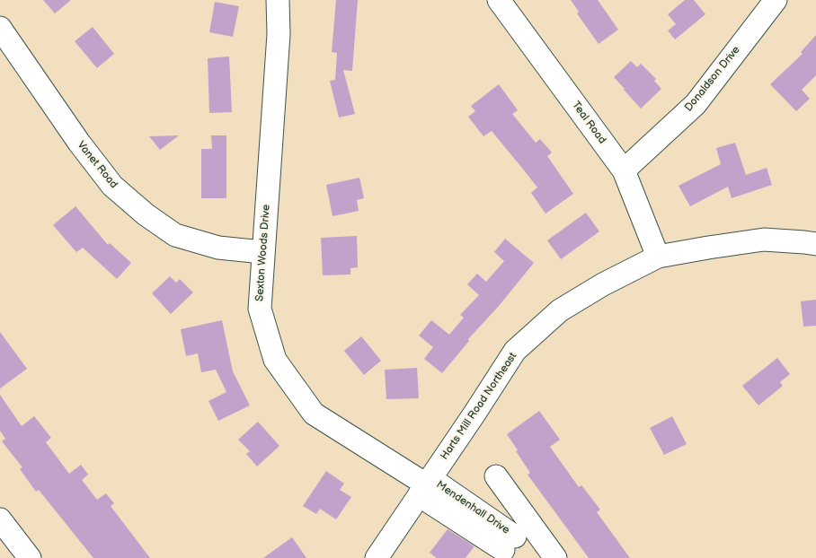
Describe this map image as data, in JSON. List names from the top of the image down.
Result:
{
  "streets": {
    "street": [
      "Donaldson Drive",
      "Teal Road",
      "Vanet Road",
      "Sexton Woods Drive",
      "Harts Mill Road Northeast",
      "Mendenhall Drive"
    ]
  },
  "crossings": [
    ["Donaldson Drive", "Teal Road"],
    ["Teal Road", "Harts Mill Road Northeast"],
    ["Vanet Road", "Sexton Woods Drive"],
    ["Sexton Woods Drive", "Harts Mill Road Northeast"],
    ["Sexton Woods Drive", "Mendenhall Drive"],
    ["Harts Mill Road Northeast", "Mendenhall Drive"]
  ]
}
